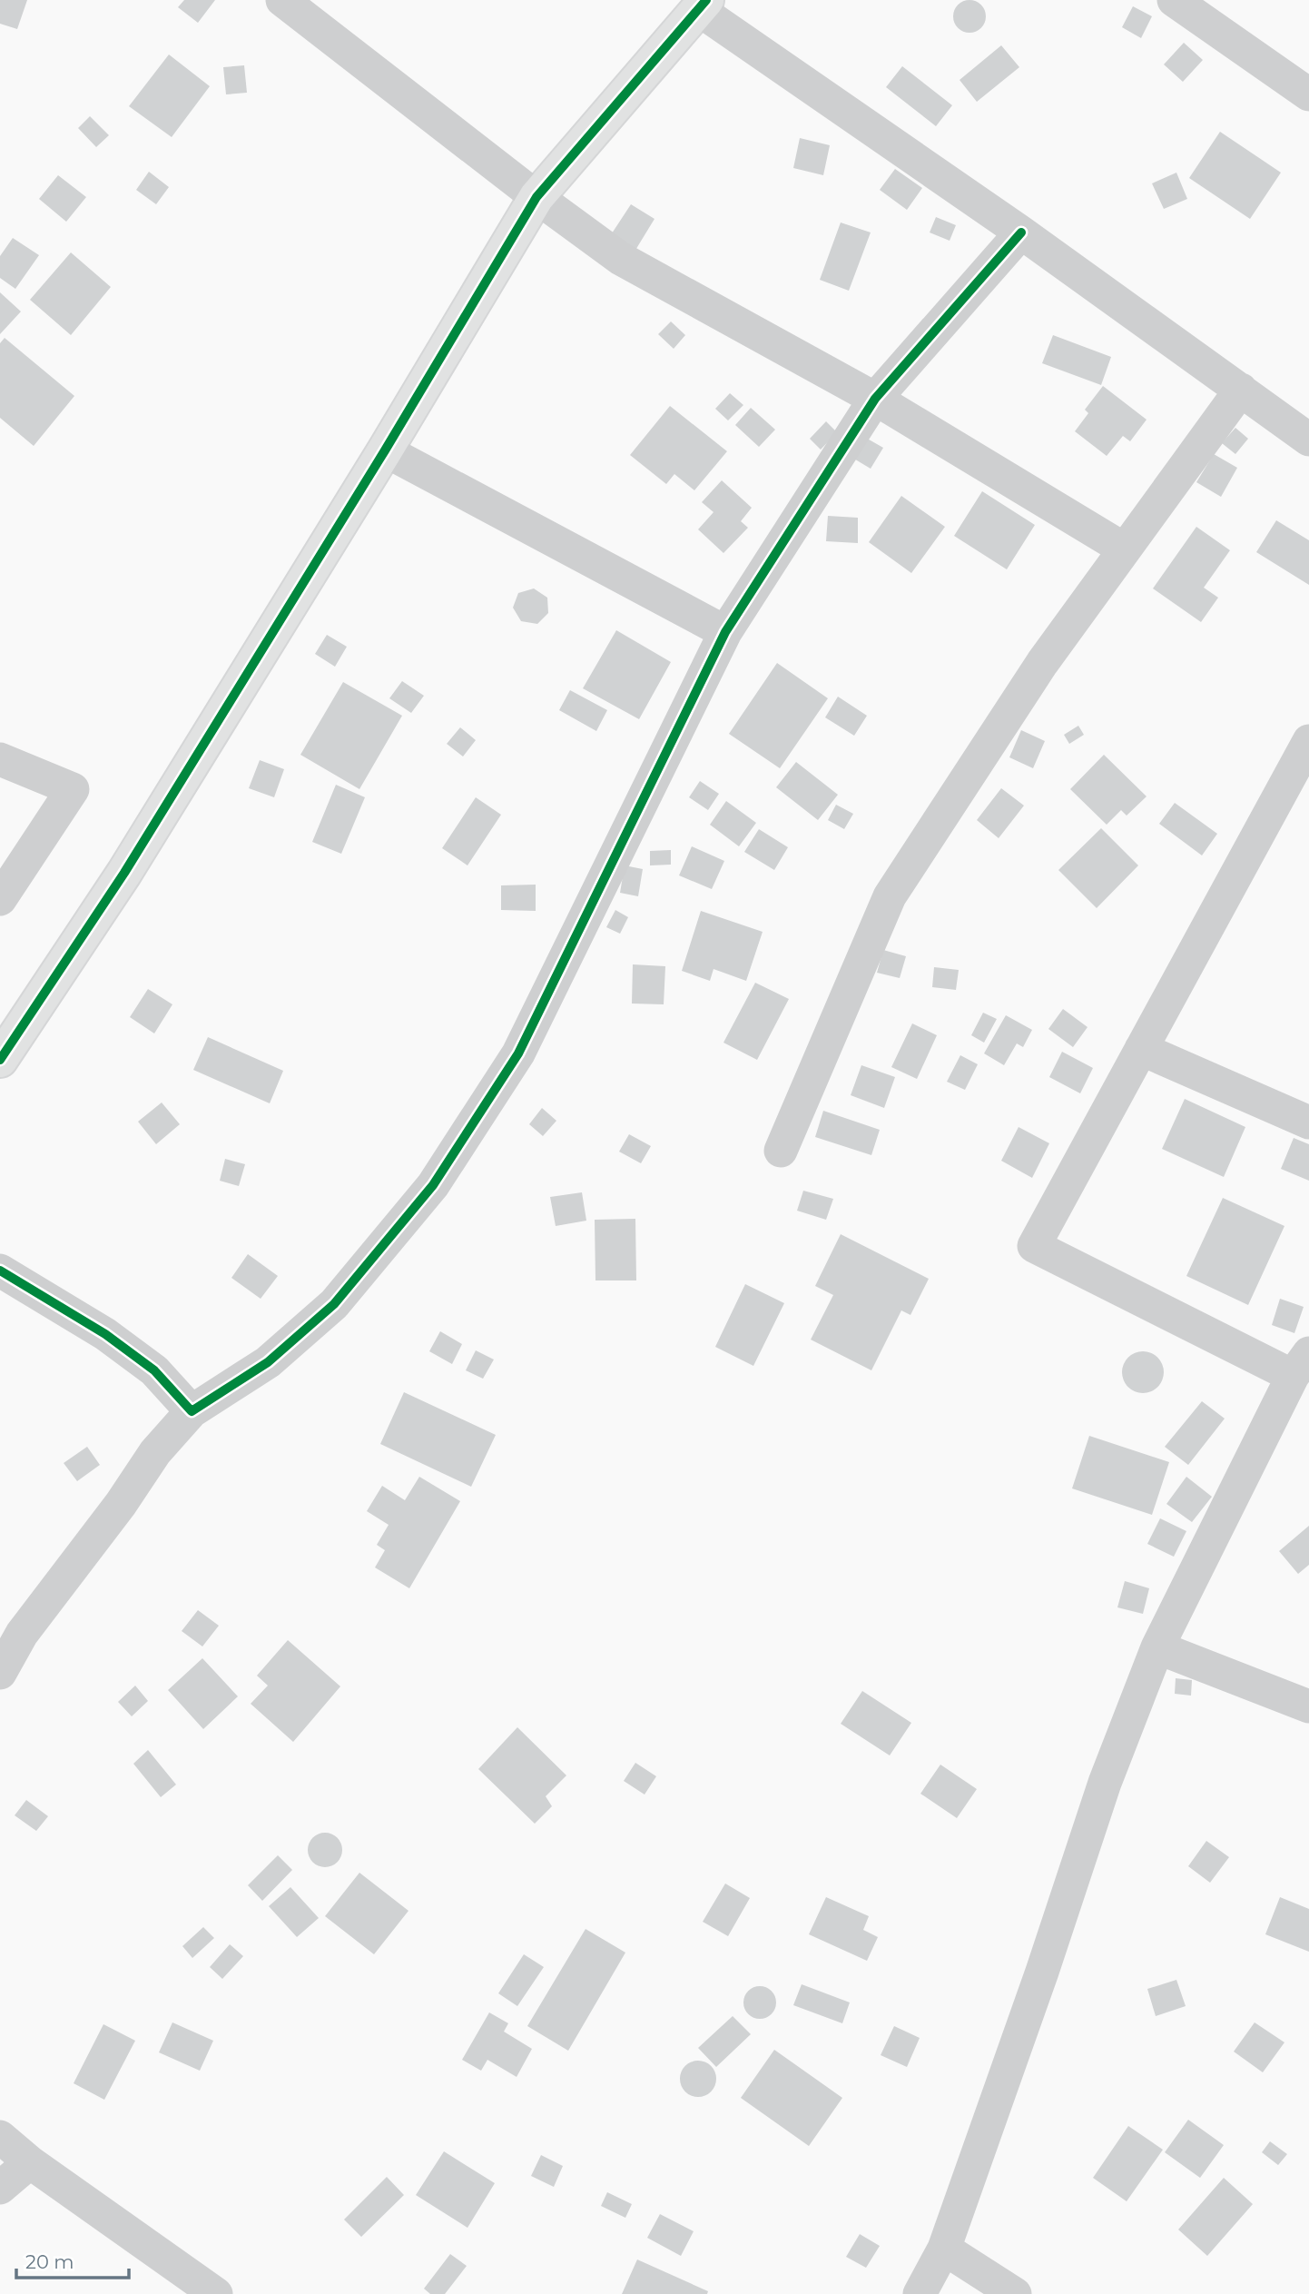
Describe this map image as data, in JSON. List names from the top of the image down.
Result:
{
  "scale_bar": "20 m"
}
